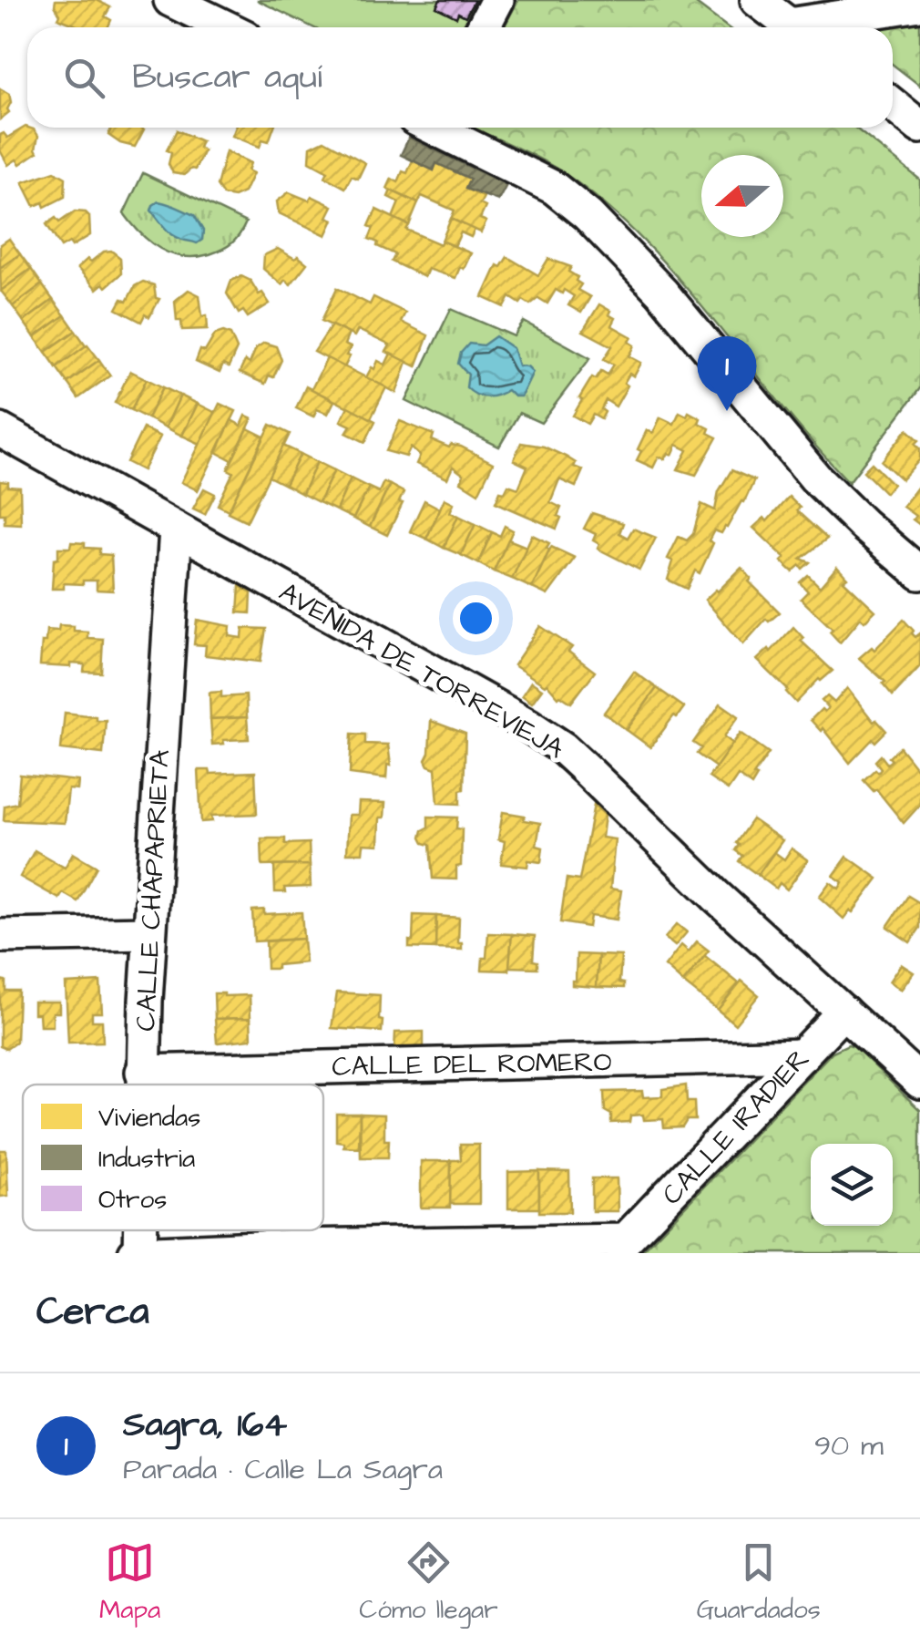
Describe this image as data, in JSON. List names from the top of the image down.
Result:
{
  "streets": {
    "street": [
      "AVENIDA DE TORREVIEJA",
      "CALLE CHAPAPRIETA",
      "CALLE DEL ROMERO",
      "CALLE IRADIER"
    ]
  },
  "crossings": [
    ["AVENIDA DE TORREVIEJA", "CALLE CHAPAPRIETA"],
    ["AVENIDA DE TORREVIEJA", "CALLE IRADIER"],
    ["CALLE CHAPAPRIETA", "CALLE DEL ROMERO"],
    ["CALLE CHAPAPRIETA", "CALLE IRADIER"],
    ["CALLE DEL ROMERO", "CALLE IRADIER"]
  ],
  "legend": ["Viviendas", "Industria", "Otros"],
  "north": "left",
  "page": {
    "search": "Buscar aquí",
    "pins": "1",
    "heading": "Cerca",
    "list": [
      {
        "mark": "1",
        "name": "Sagra, 164",
        "note": "Parada · Calle La Sagra",
        "value": "90 m"
      }
    ],
    "nav": ["Mapa", "Cómo llegar", "Guardados"]
  }
}
